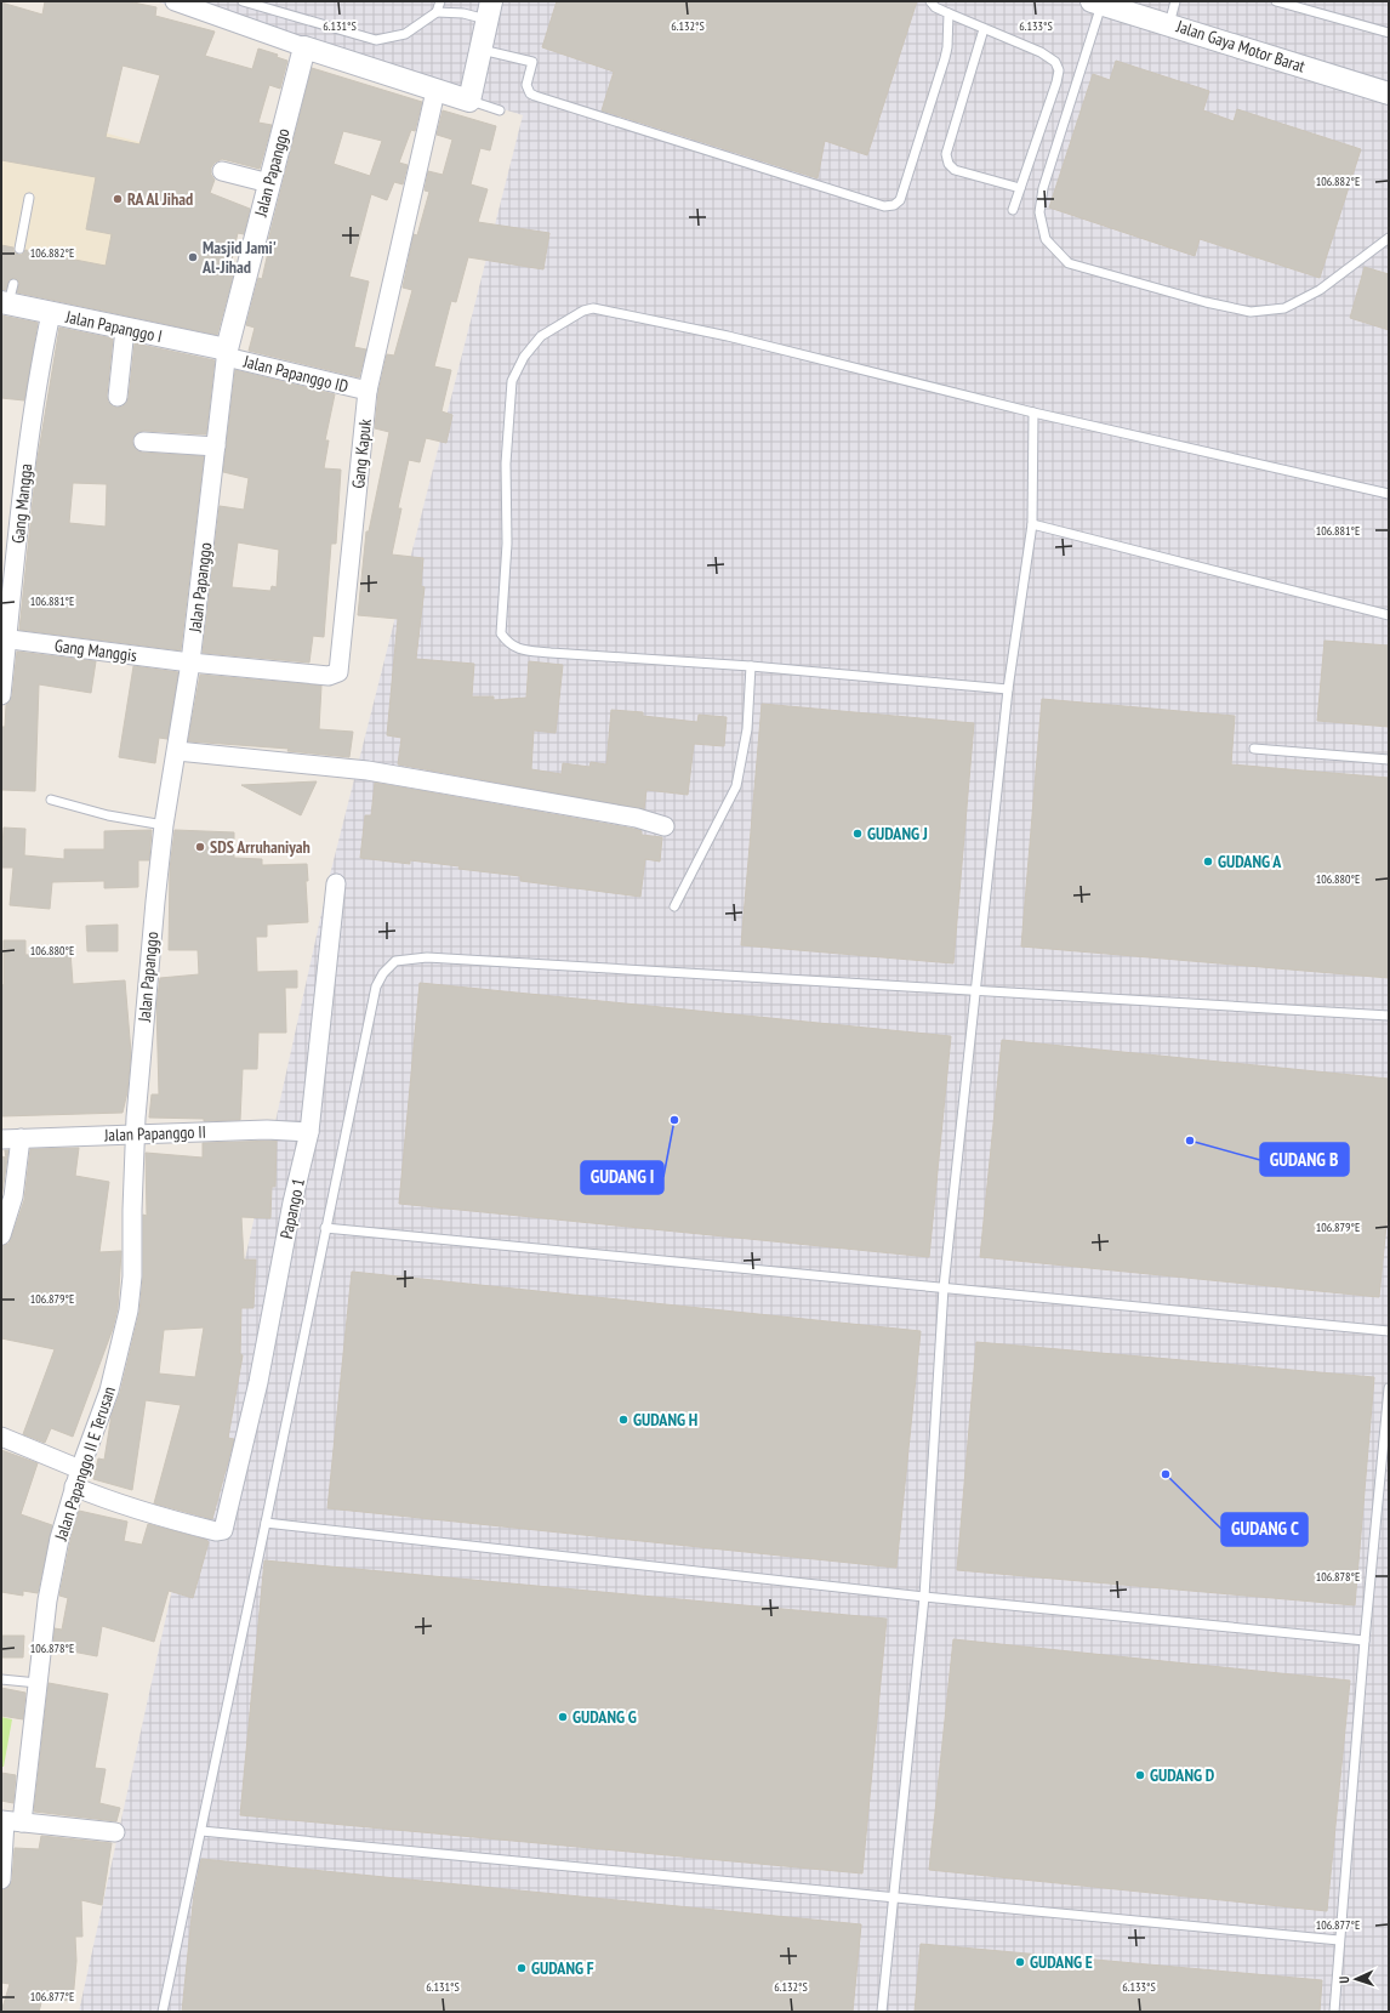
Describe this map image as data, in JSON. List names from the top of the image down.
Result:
{
  "streets": {
    "street": [
      "Jalan Gaya Motor Barat",
      "Jalan Papanggo",
      "Jalan Papanggo I",
      "Jalan Papanggo ID",
      "Gang Kapuk",
      "Gang Mangga",
      "Gang Manggis",
      "Jalan Papanggo II",
      "Papango 1",
      "Jalan Papanggo II E Terusan"
    ]
  },
  "crossings": [
    ["Jalan Papanggo", "Jalan Papanggo I"],
    ["Jalan Papanggo", "Jalan Papanggo ID"],
    ["Jalan Papanggo", "Gang Kapuk"],
    ["Jalan Papanggo", "Gang Manggis"],
    ["Jalan Papanggo", "Jalan Papanggo II"],
    ["Jalan Papanggo", "Jalan Papanggo II E Terusan"],
    ["Jalan Papanggo I", "Jalan Papanggo ID"],
    ["Jalan Papanggo I", "Gang Mangga"],
    ["Jalan Papanggo ID", "Gang Kapuk"],
    ["Gang Kapuk", "Gang Manggis"],
    ["Gang Mangga", "Gang Manggis"],
    ["Jalan Papanggo II", "Papango 1"],
    ["Jalan Papanggo II", "Jalan Papanggo II E Terusan"],
    ["Papango 1", "Jalan Papanggo II E Terusan"]
  ],
  "places": [
    "RA Al Jihad",
    "Masjid Jami' Al-Jihad",
    "GUDANG J",
    "SDS Arruhaniyah",
    "GUDANG A",
    "GUDANG I",
    "GUDANG B",
    "GUDANG H",
    "GUDANG C",
    "GUDANG G",
    "GUDANG D",
    "GUDANG E",
    "GUDANG F"
  ],
  "north": "left",
  "coordinates": [
    "6.131°S",
    "6.132°S",
    "6.133°S",
    "106.882°E",
    "106.881°E",
    "106.880°E",
    "106.879°E",
    "106.878°E",
    "106.877°E"
  ]
}
